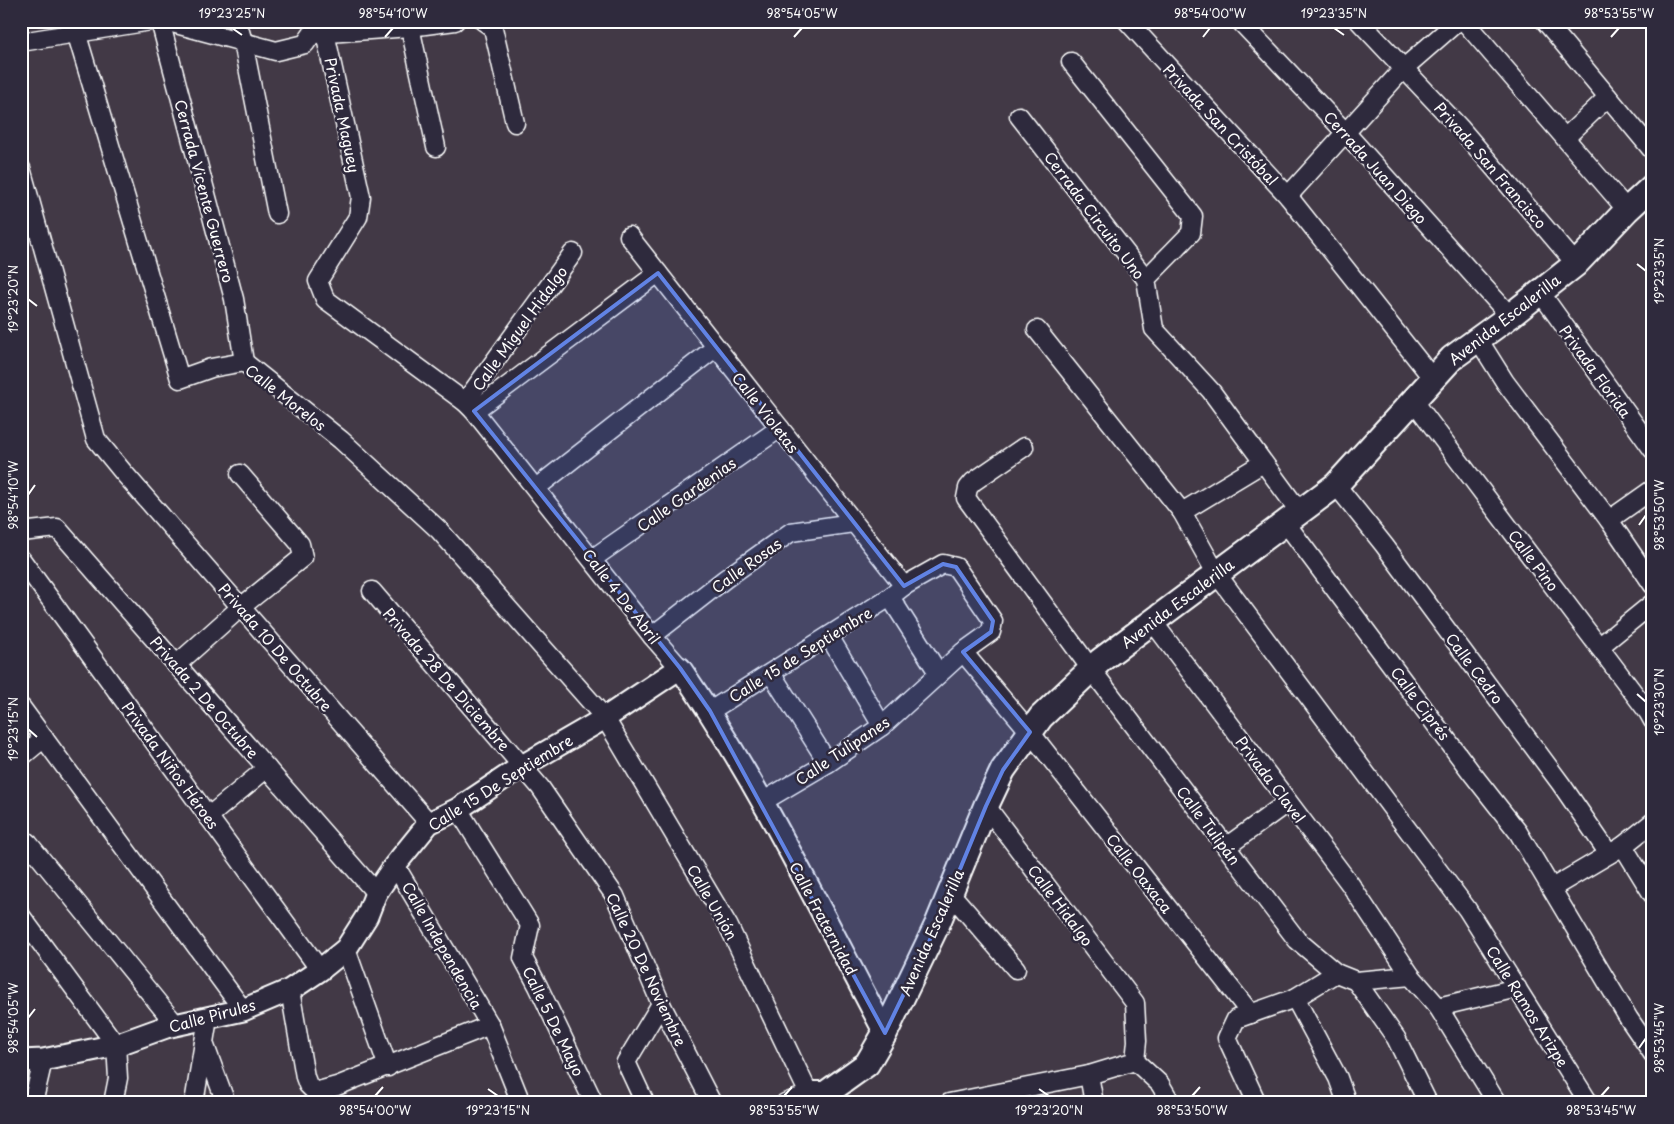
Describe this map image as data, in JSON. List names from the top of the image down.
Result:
{
  "streets": {
    "main road": ["Avenida Escalerilla"],
    "street": [
      "Privada Maguey",
      "Privada San Cristóbal",
      "Privada San Francisco",
      "Cerrada Juan Diego",
      "Cerrada Vicente Guerrero",
      "Cerrada Circuito Uno",
      "Calle Miguel Hidalgo",
      "Privada Florida",
      "Calle Morelos",
      "Calle Violetas",
      "Calle Gardenias",
      "Calle Pino",
      "Calle Rosas",
      "Calle 4 De Abril",
      "Privada 10 De Octubre",
      "Calle 15 de Septiembre",
      "Calle Cedro",
      "Privada 28 De Diciembre",
      "Privada 2 De Octubre",
      "Calle Ciprés",
      "Calle Tulipanes",
      "Privada Niños Héroes",
      "Privada Clavel",
      "Calle 15 De Septiembre",
      "Calle Tulipán",
      "Calle Oaxaca",
      "Calle Unión",
      "Calle Hidalgo",
      "Calle Fraternidad",
      "Calle Independencia",
      "Calle 20 De Noviembre",
      "Calle Ramos Arizpe",
      "Calle Pirules",
      "Calle 5 De Mayo"
    ]
  },
  "crossings": [
    ["Privada Maguey", "Calle 4 De Abril"],
    ["Privada San Cristóbal", "Avenida Escalerilla"],
    ["Privada San Francisco", "Avenida Escalerilla"],
    ["Cerrada Juan Diego", "Avenida Escalerilla"],
    ["Cerrada Vicente Guerrero", "Calle Morelos"],
    ["Cerrada Circuito Uno", "Avenida Escalerilla"],
    ["Cerrada Circuito Uno", "Calle Ciprés"],
    ["Avenida Escalerilla", "Privada Florida"],
    ["Avenida Escalerilla", "Calle Pino"],
    ["Avenida Escalerilla", "Calle Cedro"],
    ["Avenida Escalerilla", "Calle Ciprés"],
    ["Avenida Escalerilla", "Privada Clavel"],
    ["Avenida Escalerilla", "Calle Tulipán"],
    ["Avenida Escalerilla", "Calle Oaxaca"],
    ["Avenida Escalerilla", "Calle Unión"],
    ["Avenida Escalerilla", "Calle Hidalgo"],
    ["Avenida Escalerilla", "Calle Fraternidad"],
    ["Avenida Escalerilla", "Calle Ramos Arizpe"],
    ["Calle Miguel Hidalgo", "Calle 4 De Abril"],
    ["Calle Morelos", "Calle 15 De Septiembre"],
    ["Calle Morelos", "Calle Unión"],
    ["Calle Violetas", "Calle Gardenias"],
    ["Calle Violetas", "Calle Rosas"],
    ["Calle Violetas", "Calle 15 de Septiembre"],
    ["Calle Violetas", "Calle Tulipanes"],
    ["Calle Gardenias", "Calle 4 De Abril"],
    ["Calle Rosas", "Calle 4 De Abril"],
    ["Calle 4 De Abril", "Calle 15 de Septiembre"],
    ["Calle 4 De Abril", "Calle Tulipanes"],
    ["Calle 4 De Abril", "Calle 15 De Septiembre"],
    ["Calle 4 De Abril", "Calle Fraternidad"],
    ["Privada 10 De Octubre", "Calle 15 De Septiembre"],
    ["Calle 15 de Septiembre", "Calle Tulipanes"],
    ["Privada 28 De Diciembre", "Calle 15 De Septiembre"],
    ["Privada 28 De Diciembre", "Calle 20 De Noviembre"],
    ["Privada 2 De Octubre", "Calle 15 De Septiembre"],
    ["Calle Tulipanes", "Calle Oaxaca"],
    ["Calle Tulipanes", "Calle Fraternidad"],
    ["Privada Niños Héroes", "Calle 15 De Septiembre"],
    ["Calle 15 De Septiembre", "Calle Unión"],
    ["Calle 15 De Septiembre", "Calle Independencia"],
    ["Calle 15 De Septiembre", "Calle 20 De Noviembre"],
    ["Calle 15 De Septiembre", "Calle Pirules"],
    ["Calle 15 De Septiembre", "Calle 5 De Mayo"]
  ],
  "coordinates": [
    "19°23'25\"N",
    "98°54'10\"W",
    "98°54'05\"W",
    "98°54'00\"W",
    "19°23'35\"N",
    "98°53'55\"W",
    "19°23'20\"N",
    "98°53'50\"W",
    "19°23'30\"N",
    "19°23'15\"N",
    "98°53'45\"W"
  ]
}
